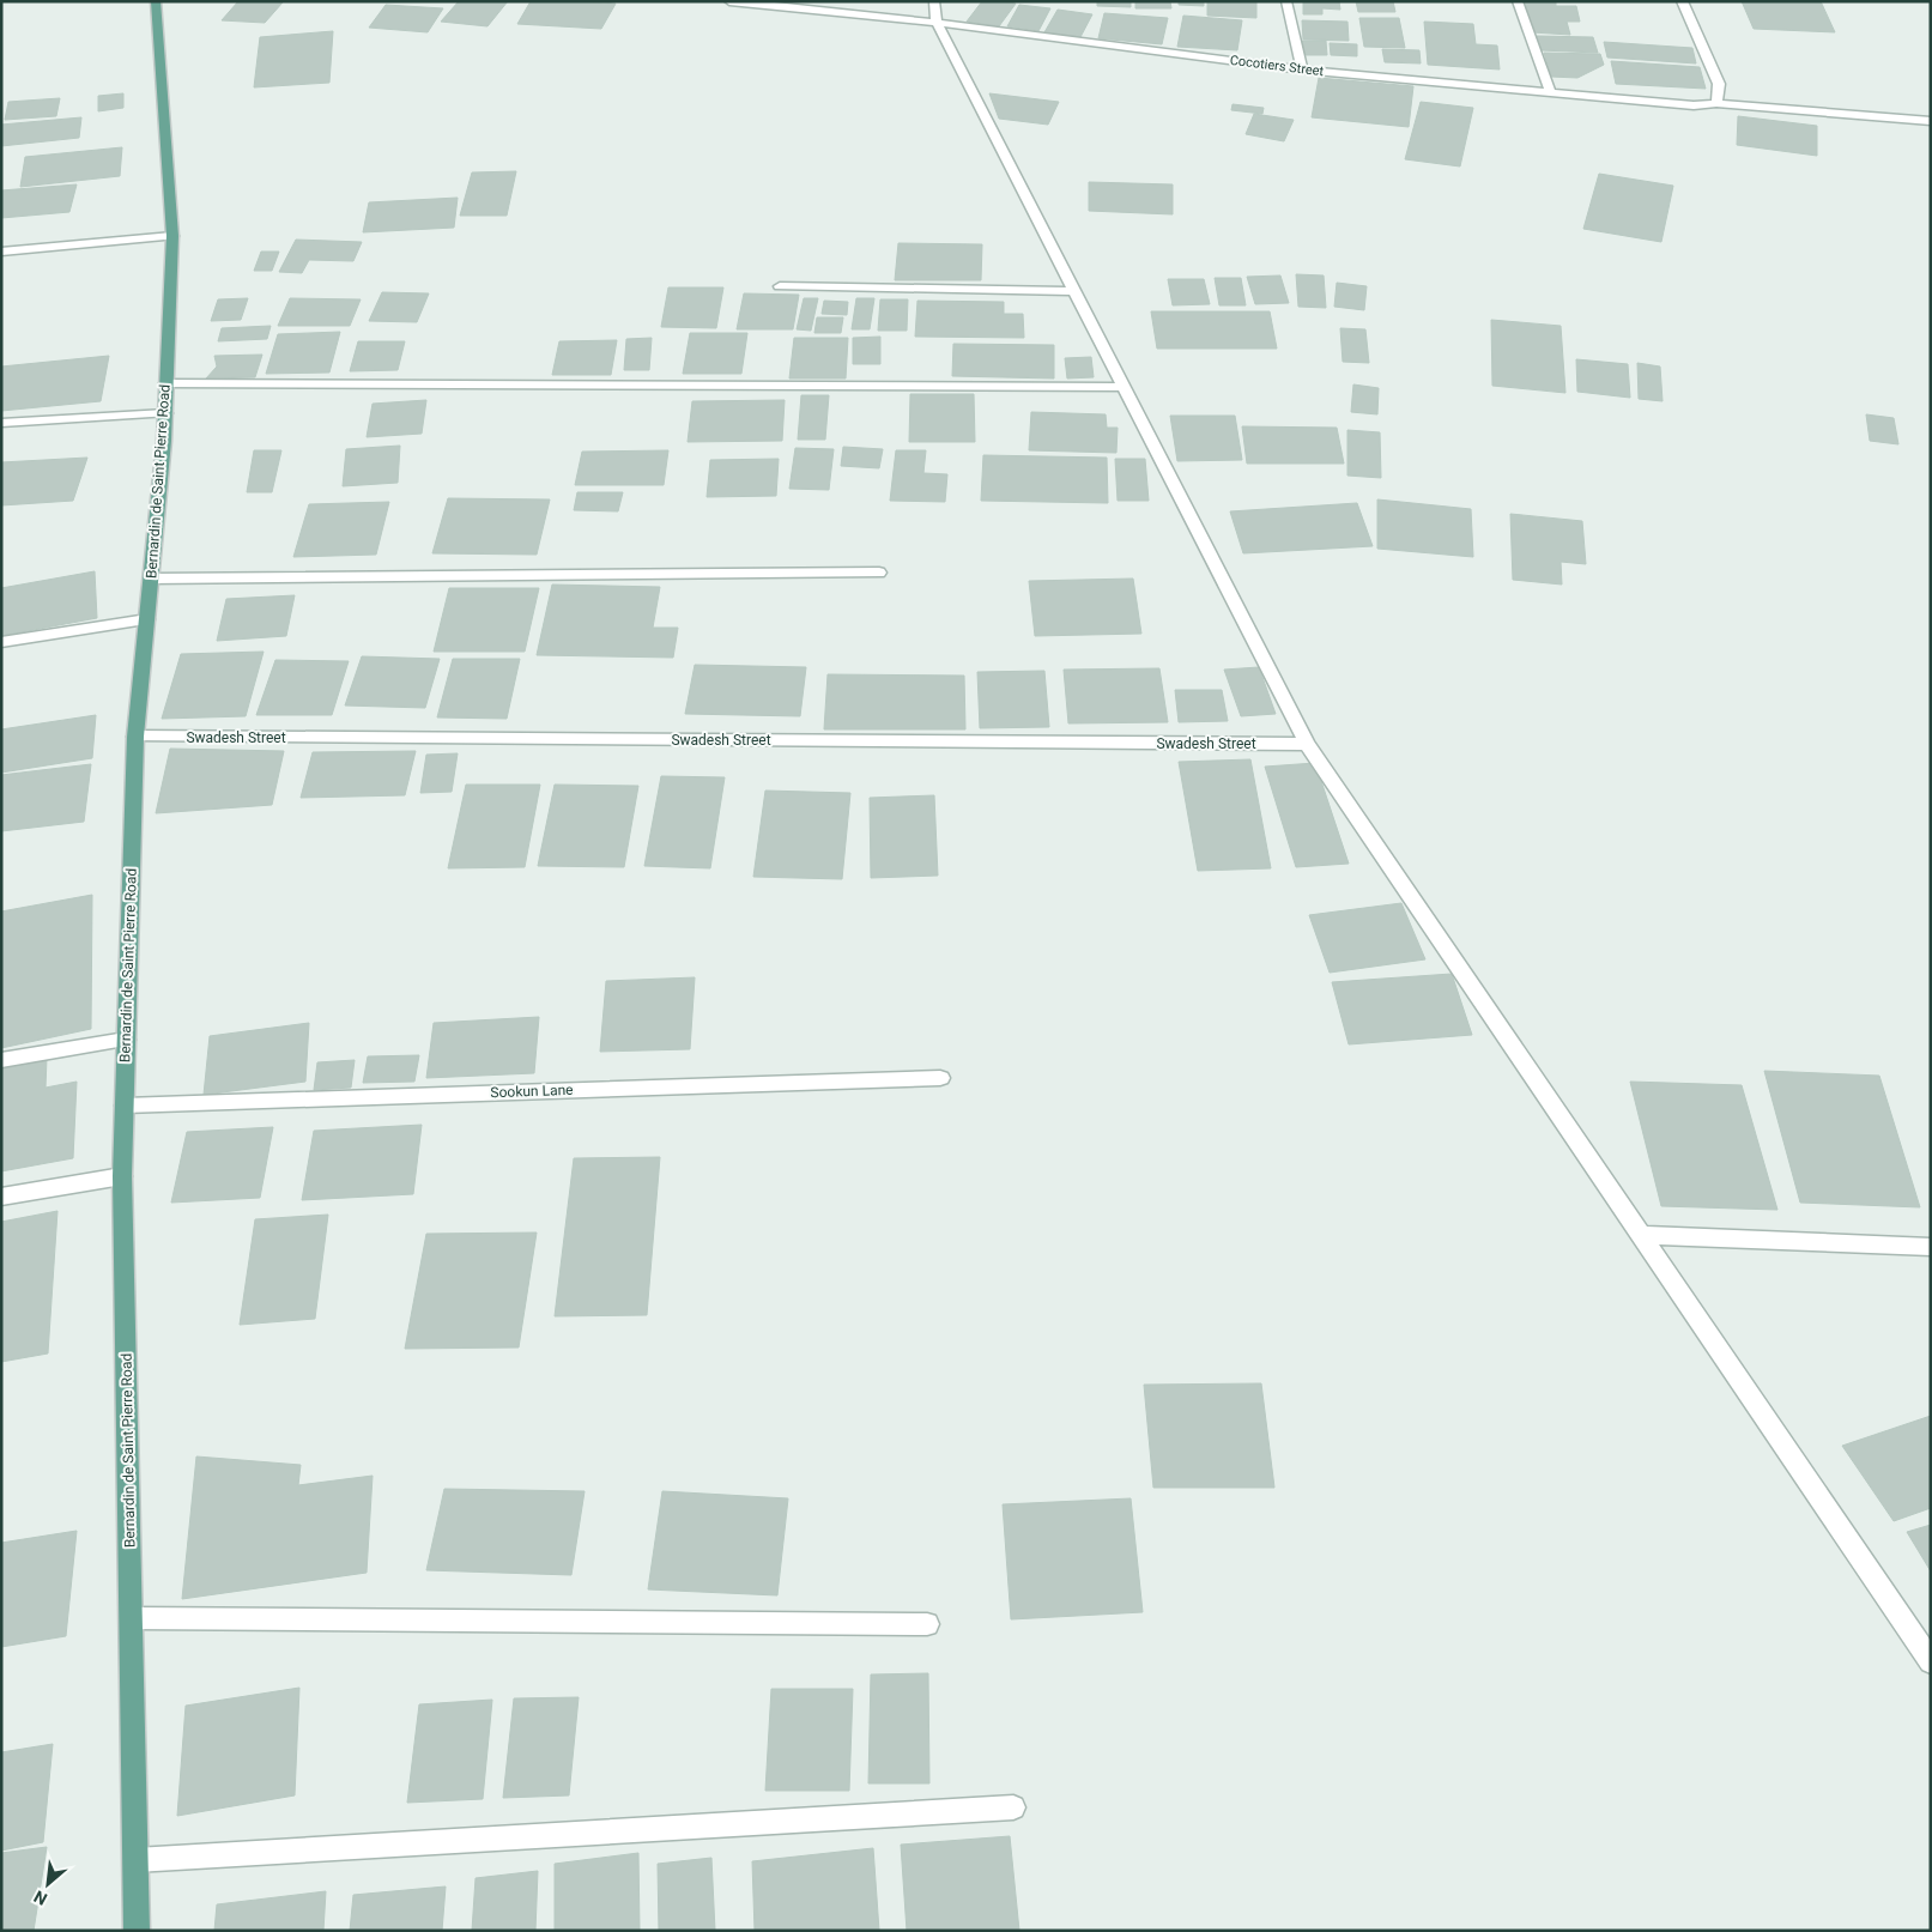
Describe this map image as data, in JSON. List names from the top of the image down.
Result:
{
  "streets": {
    "main road": ["Bernardin de Saint Pierre Road"],
    "street": ["Cocotiers Street", "Swadesh Street", "Sookun Lane"]
  },
  "crossings": [
    ["Bernardin de Saint Pierre Road", "Swadesh Street"],
    ["Bernardin de Saint Pierre Road", "Sookun Lane"]
  ],
  "north": "bottom left"
}
